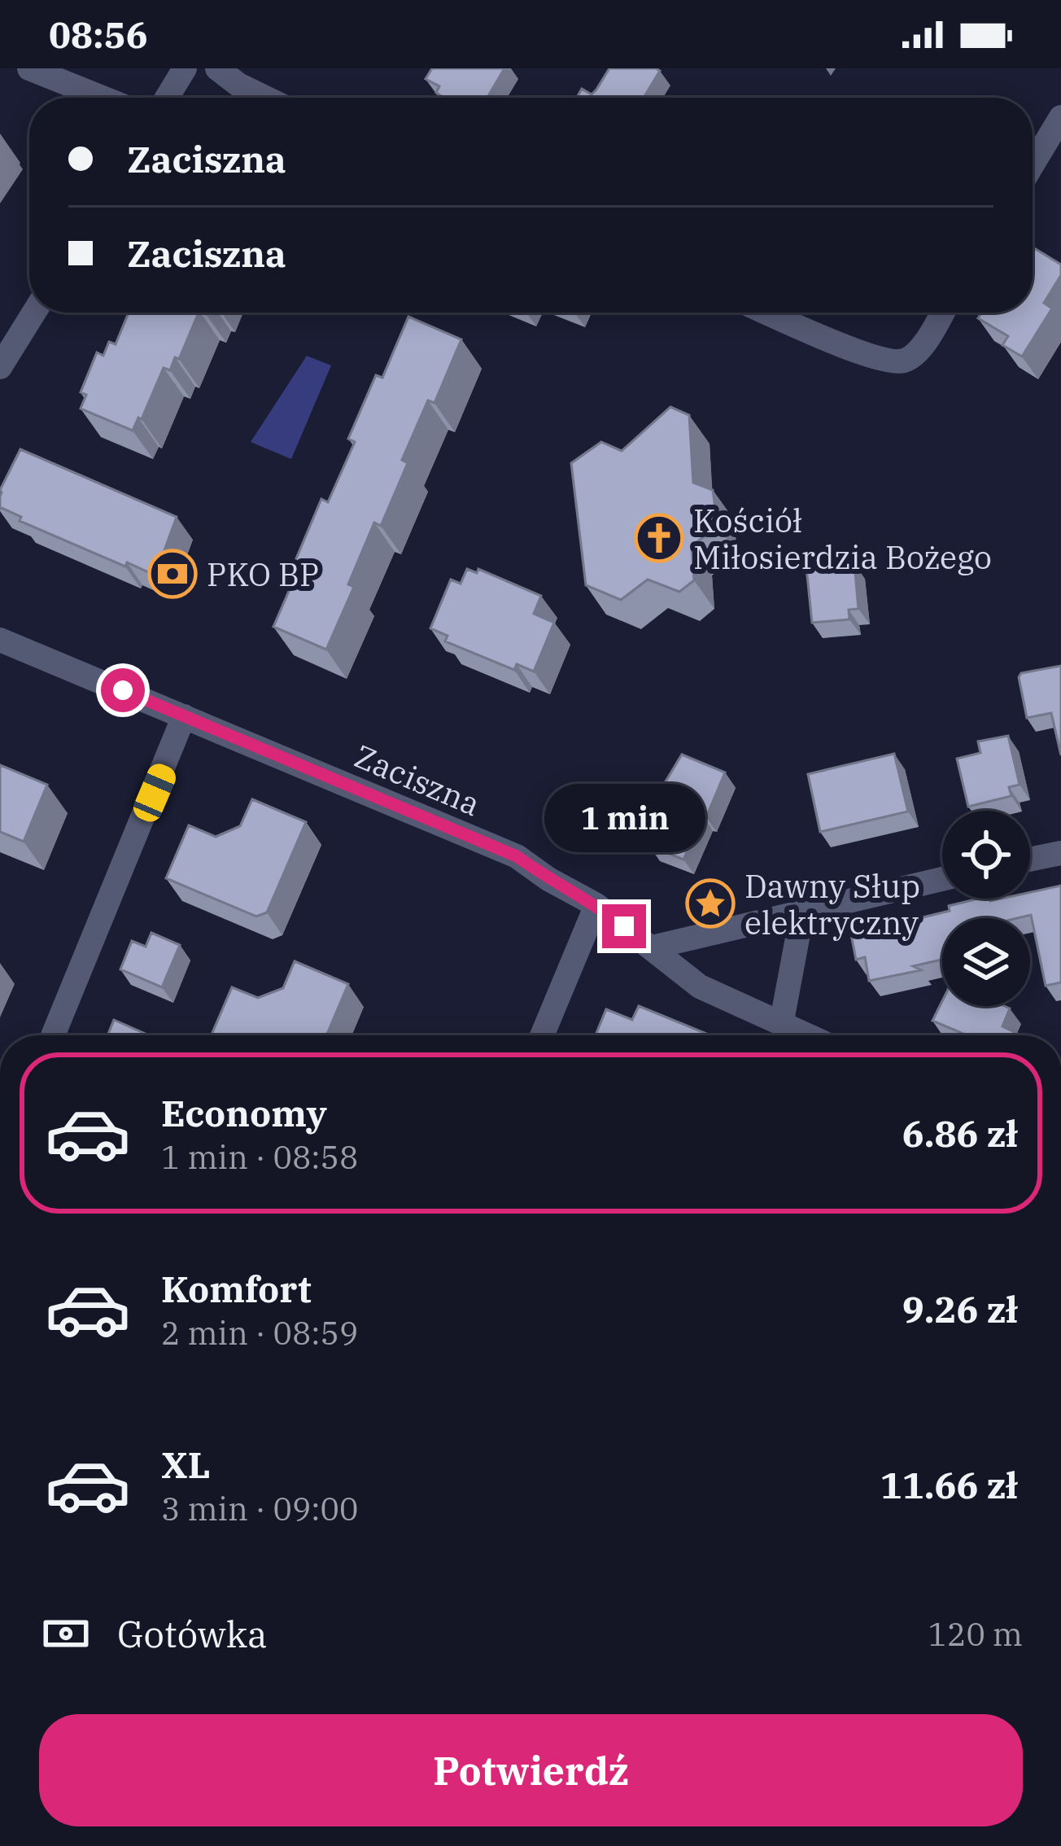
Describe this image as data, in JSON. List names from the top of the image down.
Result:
{
  "streets": {
    "street": ["Zaciszna"]
  },
  "places": {
    "church": ["Kościół Miłosierdzia Bożego"],
    "bank": ["PKO BP"],
    "place": ["Dawny Słup elektryczny"]
  },
  "page": {
    "status": "08:56",
    "banner": ["Zaciszna", "Zaciszna"],
    "bubble": "1 min",
    "list": [
      {
        "name": "Economy",
        "note": "1 min · 08:58",
        "value": "6.86 zł"
      },
      {
        "name": "Komfort",
        "note": "2 min · 08:59",
        "value": "9.26 zł"
      },
      {
        "name": "XL",
        "note": "3 min · 09:00",
        "value": "11.66 zł"
      }
    ],
    "pay": ["Gotówka", "120 m"],
    "buttons": "Potwierdź"
  }
}
